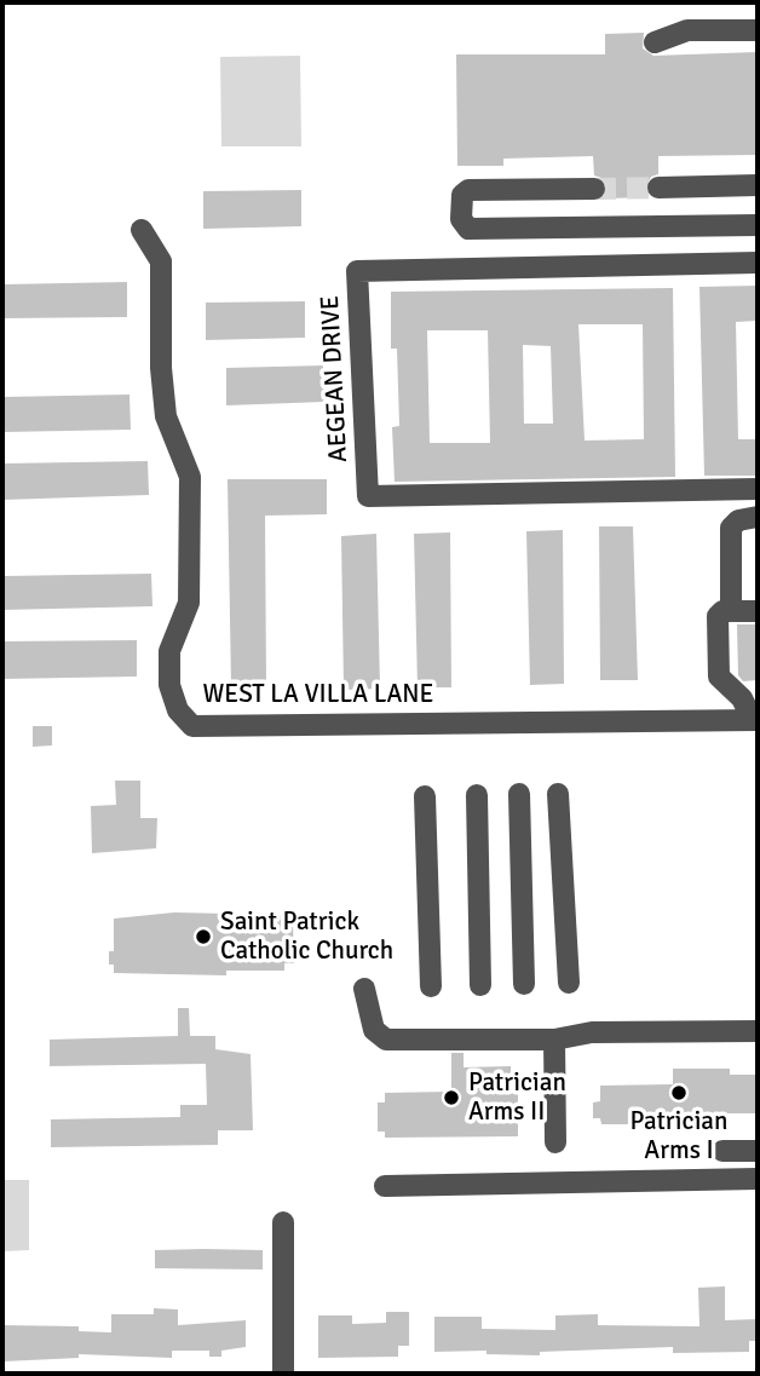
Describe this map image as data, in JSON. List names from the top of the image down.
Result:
{
  "streets": {
    "street": ["AEGEAN DRIVE", "WEST LA VILLA LANE"]
  },
  "places": ["Saint Patrick Catholic Church", "Patrician Arms I", "Patrician Arms II"]
}
